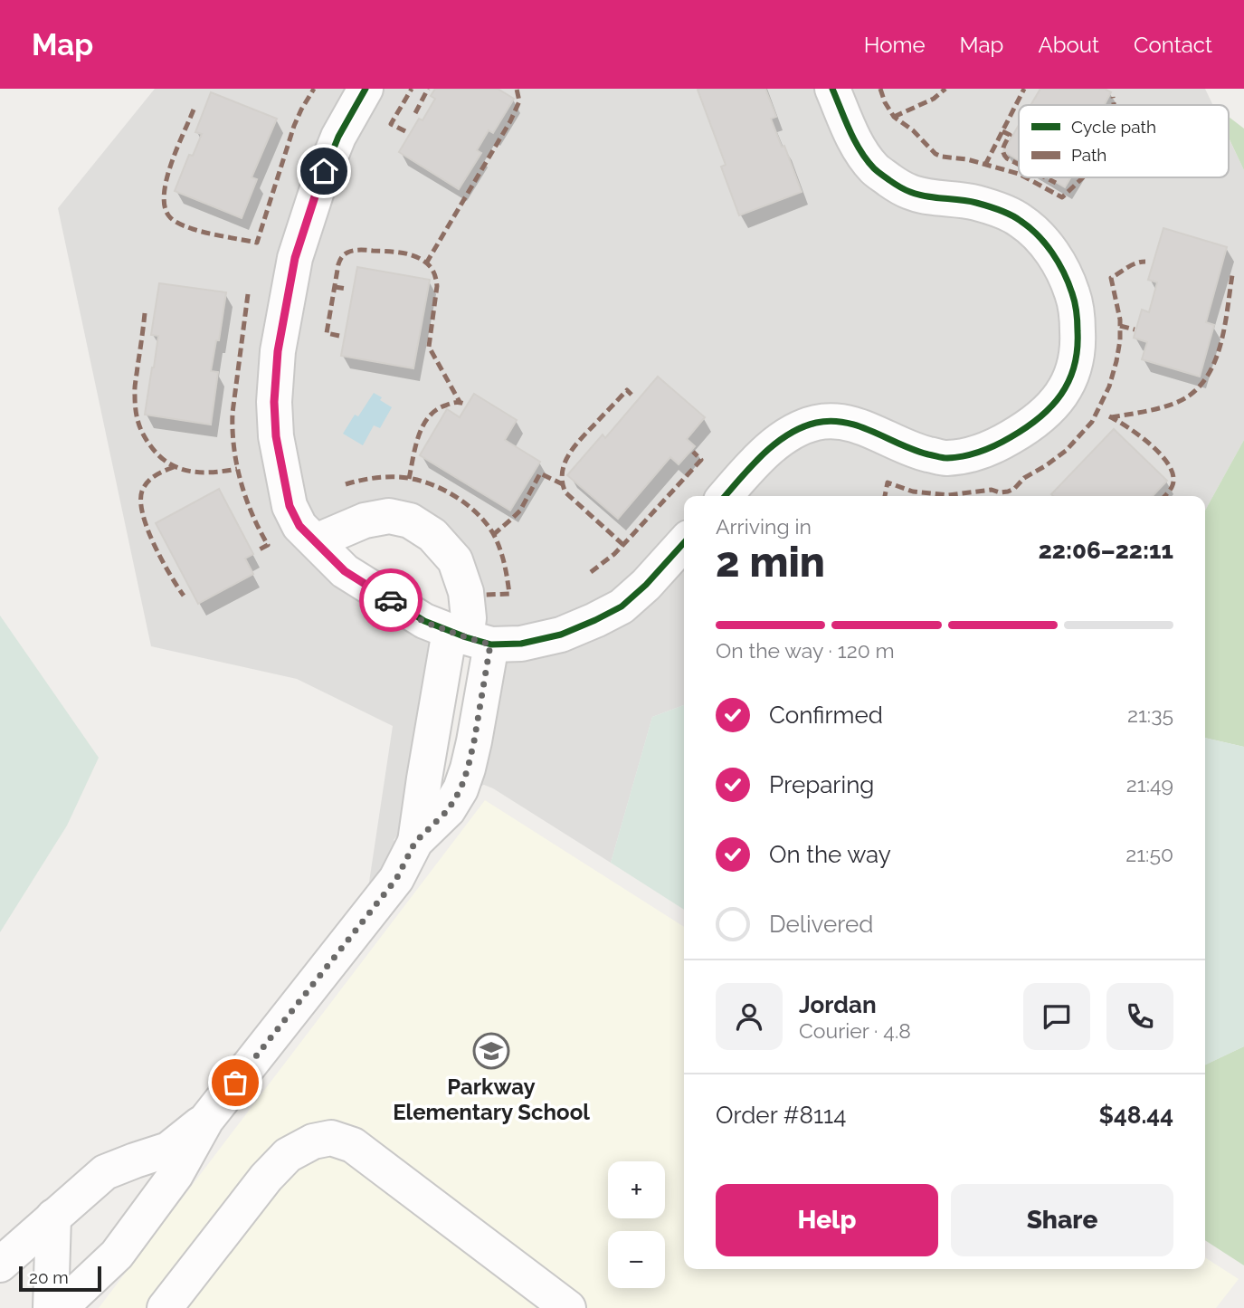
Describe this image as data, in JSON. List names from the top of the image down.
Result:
{
  "places": {
    "school or university": ["Parkway Elementary School"]
  },
  "legend": ["Cycle path", "Path"],
  "scale_bar": "20 m",
  "page": {
    "header": "Map",
    "nav": [
      "Home",
      "Map",
      "About",
      "Contact"
    ],
    "heading": ["2 min", "Arriving in", "22:06–22:11"],
    "panel": [
      "Jordan",
      "Courier · 4.8",
      "Order #8114",
      "$48.44"
    ],
    "bar": "On the way · 120 m",
    "list": [
      ["Confirmed", "21:35"],
      ["Preparing", "21:49"],
      ["On the way", "21:50"],
      "Delivered"
    ],
    "map_buttons": ["+", "−"],
    "buttons": ["Help", "Share"],
    "scale": "20 m"
  }
}
